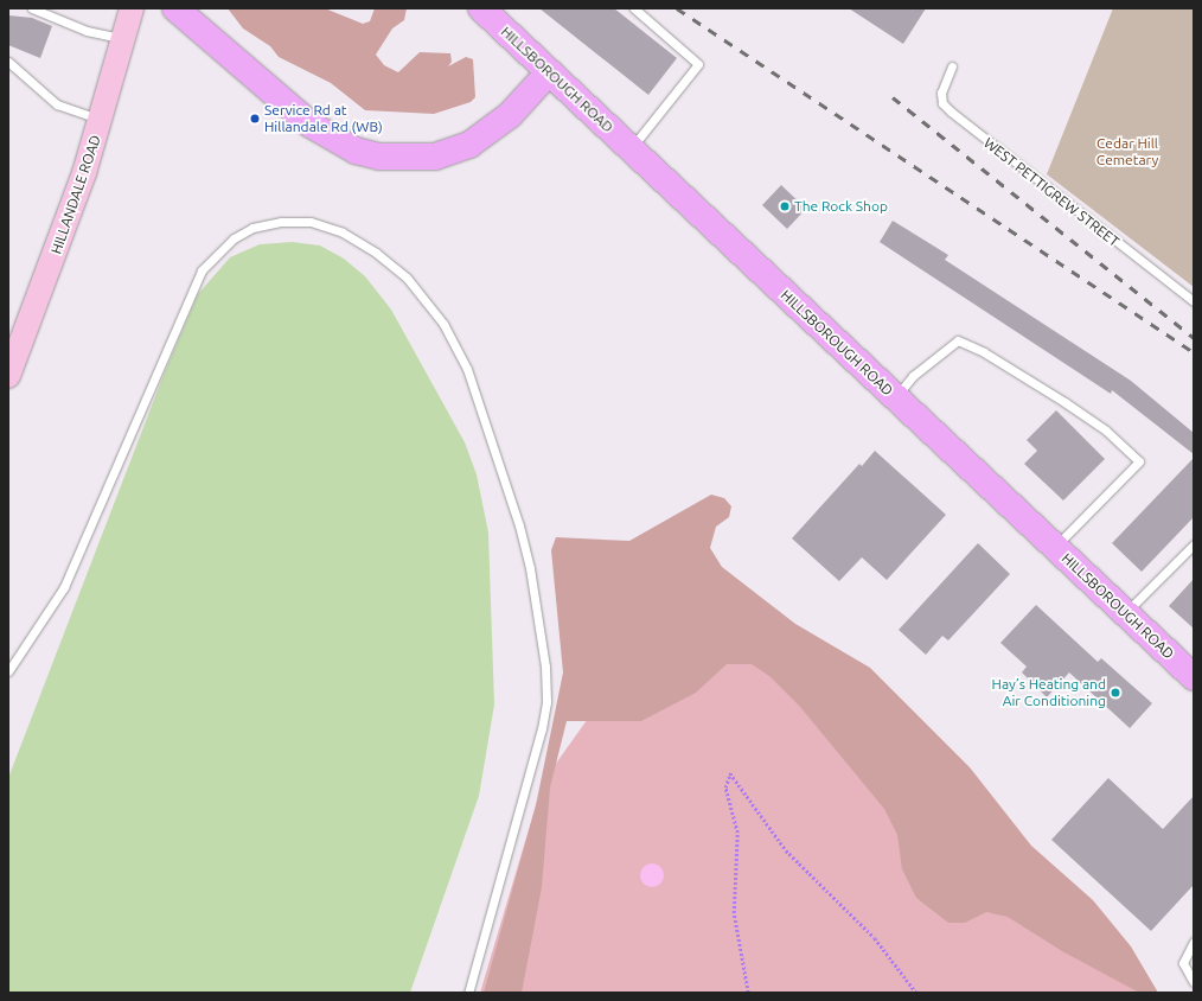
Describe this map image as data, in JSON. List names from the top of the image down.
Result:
{
  "streets": {
    "main road": ["HILLSBOROUGH ROAD", "HILLANDALE ROAD"],
    "lane": ["WEST PETTIGREW STREET"]
  },
  "parks": ["Cedar Hill Cemetary"],
  "places": ["Service Rd at Hillandale Rd (WB)", "The Rock Shop", "Hay’s Heating and Air Conditioning"]
}
